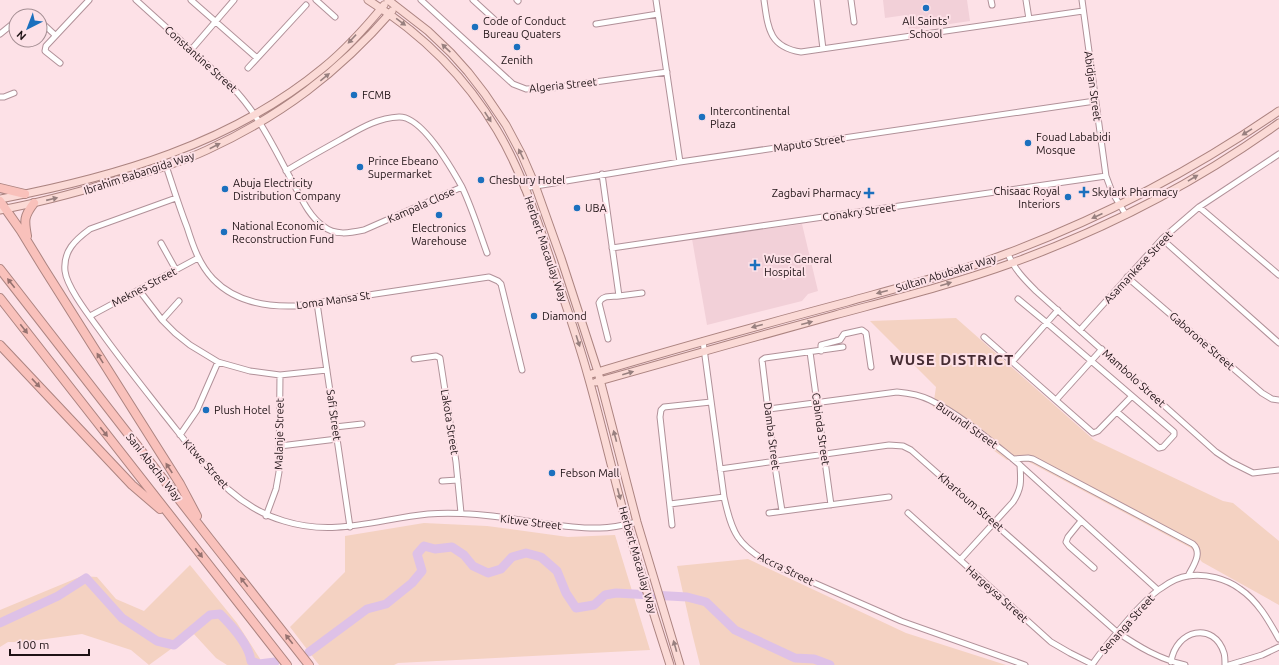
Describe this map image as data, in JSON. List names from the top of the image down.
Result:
{
  "streets": {
    "highway": ["Sani Abacha Way"],
    "main road": ["Ibrahim Babangida Way", "Herbert Macaulay Way", "Sultan Abubakar Way"],
    "street": [
      "Constantine Street",
      "Algeria Street",
      "Abidjan Street",
      "Maputo Street",
      "Kampala Close",
      "Conakry Street",
      "Asamankese Street",
      "Meknes Street",
      "Loma Mansa St",
      "Gaborone Street",
      "Mambolo Street",
      "Safi Street",
      "Lakota Street",
      "Burundi Street",
      "Cabinda Street",
      "Malanje Street",
      "Damba Street",
      "Kitwe Street",
      "Khartoum Street",
      "Accra Street",
      "Hargeysa Street",
      "Senanga Street"
    ]
  },
  "crossings": [
    ["Constantine Street", "Ibrahim Babangida Way"],
    ["Constantine Street", "Kampala Close"],
    ["Abidjan Street", "Maputo Street"],
    ["Abidjan Street", "Conakry Street"],
    ["Abidjan Street", "Sultan Abubakar Way"],
    ["Maputo Street", "Herbert Macaulay Way"],
    ["Ibrahim Babangida Way", "Herbert Macaulay Way"],
    ["Ibrahim Babangida Way", "Loma Mansa St"],
    ["Herbert Macaulay Way", "Sultan Abubakar Way"],
    ["Herbert Macaulay Way", "Kitwe Street"],
    ["Asamankese Street", "Gaborone Street"],
    ["Asamankese Street", "Mambolo Street"],
    ["Sultan Abubakar Way", "Mambolo Street"],
    ["Sultan Abubakar Way", "Accra Street"],
    ["Meknes Street", "Loma Mansa St"],
    ["Meknes Street", "Kitwe Street"],
    ["Loma Mansa St", "Safi Street"],
    ["Loma Mansa St", "Kitwe Street"],
    ["Safi Street", "Kitwe Street"],
    ["Lakota Street", "Kitwe Street"],
    ["Burundi Street", "Cabinda Street"],
    ["Burundi Street", "Damba Street"],
    ["Burundi Street", "Senanga Street"],
    ["Cabinda Street", "Damba Street"],
    ["Cabinda Street", "Khartoum Street"],
    ["Malanje Street", "Kitwe Street"],
    ["Damba Street", "Khartoum Street"],
    ["Khartoum Street", "Accra Street"],
    ["Khartoum Street", "Senanga Street"],
    ["Hargeysa Street", "Senanga Street"]
  ],
  "districts": ["WUSE DISTRICT"],
  "places": {
    "other": [
      "All Saints' School",
      "Code of Conduct Bureau Quaters",
      "Zenith",
      "FCMB",
      "Intercontinental Plaza",
      "Fouad Lababidi Mosque",
      "Prince Ebeano Supermarket",
      "Chesbury Hotel",
      "Abuja Electricity Distribution Company",
      "Chisaac Royal Interiors",
      "UBA",
      "Electronics Warehouse",
      "National Economic Reconstruction Fund",
      "Diamond",
      "Plush Hotel",
      "Febson Mall"
    ],
    "health": ["Skylark Pharmacy", "Zagbavi Pharmacy", "Wuse General Hospital"]
  },
  "scale_bar": "100 m",
  "north": "bottom left"
}
